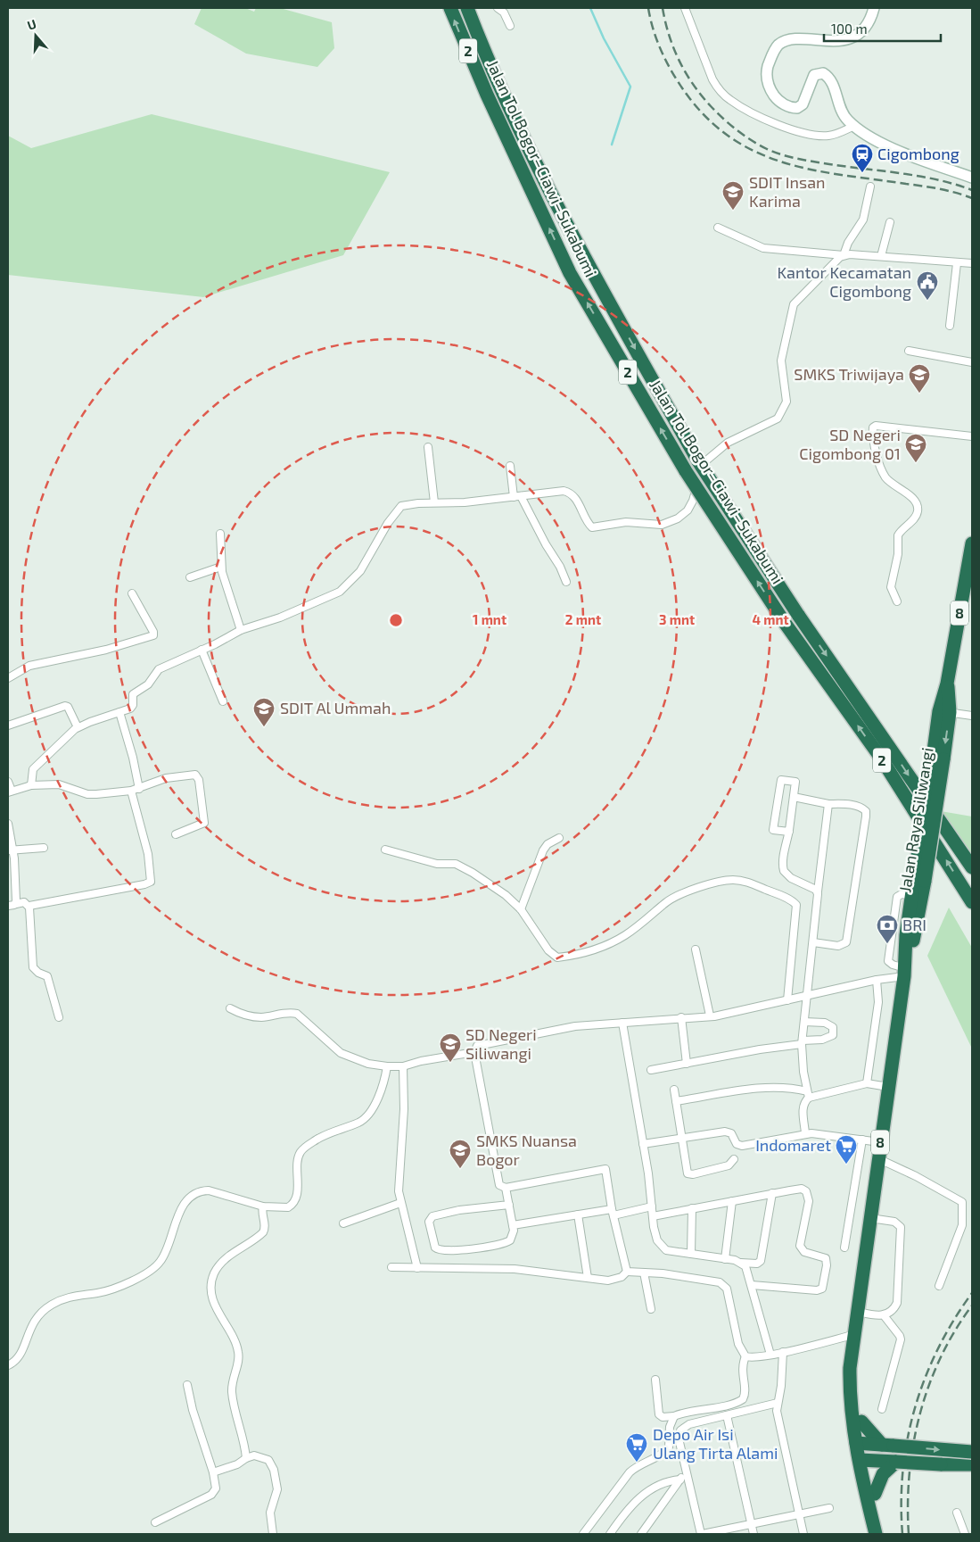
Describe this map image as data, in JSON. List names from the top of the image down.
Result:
{
  "streets": {
    "highway": [
      "2",
      "Jalan Tol Bogor–Ciawi–Sukabumi",
      "8",
      "Jalan Raya Siliwangi"
    ]
  },
  "places": {
    "station": ["Cigombong"],
    "school or university": [
      "SDIT Insan Karima",
      "SMKS Triwijaya",
      "SD Negeri Cigombong 01",
      "SDIT Al Ummah",
      "SD Negeri Siliwangi",
      "SMKS Nuansa Bogor"
    ],
    "public building": ["Kantor Kecamatan Cigombong"],
    "bank": ["BRI"],
    "supermarket": ["Indomaret", "Depo Air Isi Ulang Tirta Alami"]
  },
  "scale_bar": "100 m",
  "north": "top",
  "rings": [
    "1 mnt",
    "2 mnt",
    "3 mnt",
    "4 mnt"
  ]
}
